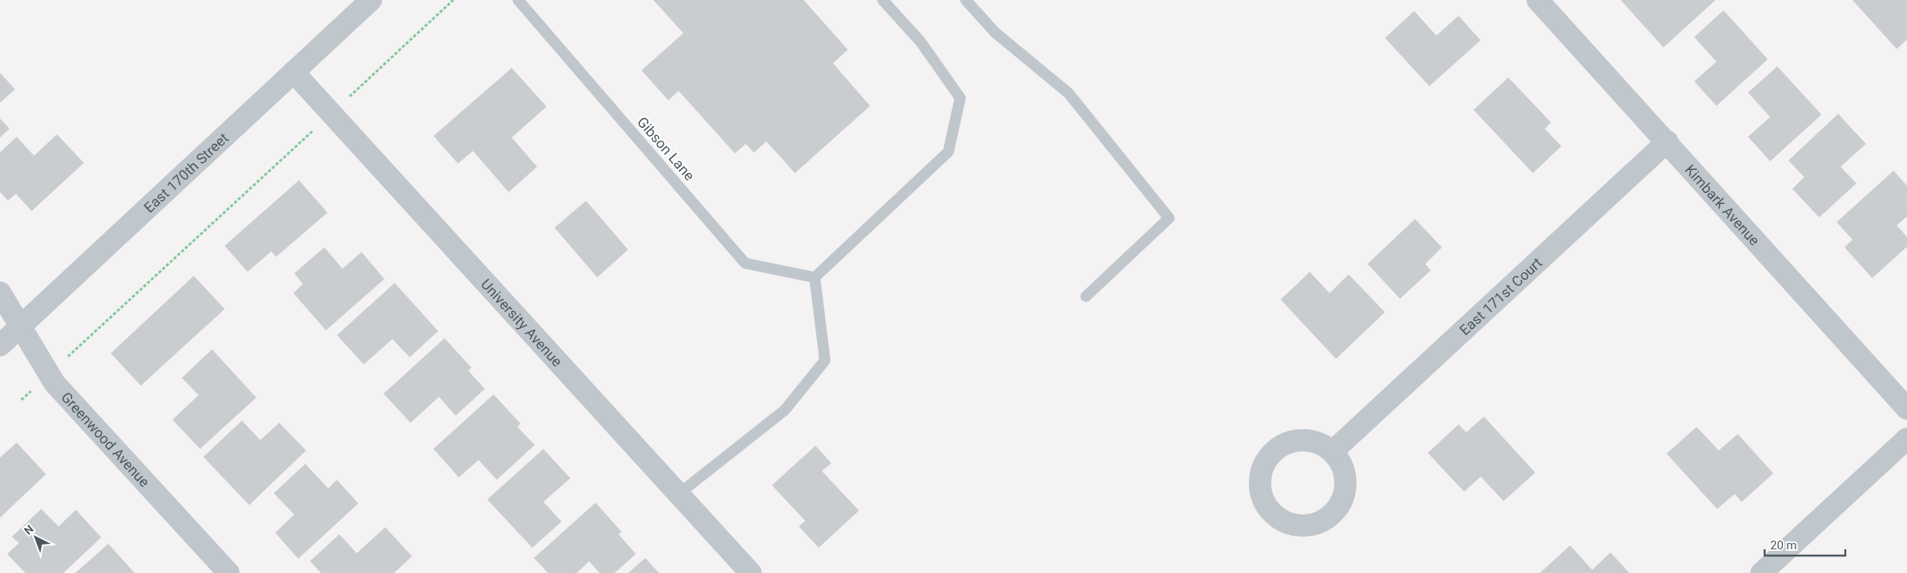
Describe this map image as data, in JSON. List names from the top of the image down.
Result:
{
  "streets": {
    "street": [
      "East 170th Street",
      "Kimbark Avenue",
      "East 171st Court",
      "University Avenue",
      "Greenwood Avenue"
    ],
    "lane": ["Gibson Lane"]
  },
  "crossings": [
    ["East 170th Street", "University Avenue"],
    ["East 170th Street", "Greenwood Avenue"],
    ["Kimbark Avenue", "East 171st Court"]
  ],
  "scale_bar": "20 m",
  "north": "top left"
}
